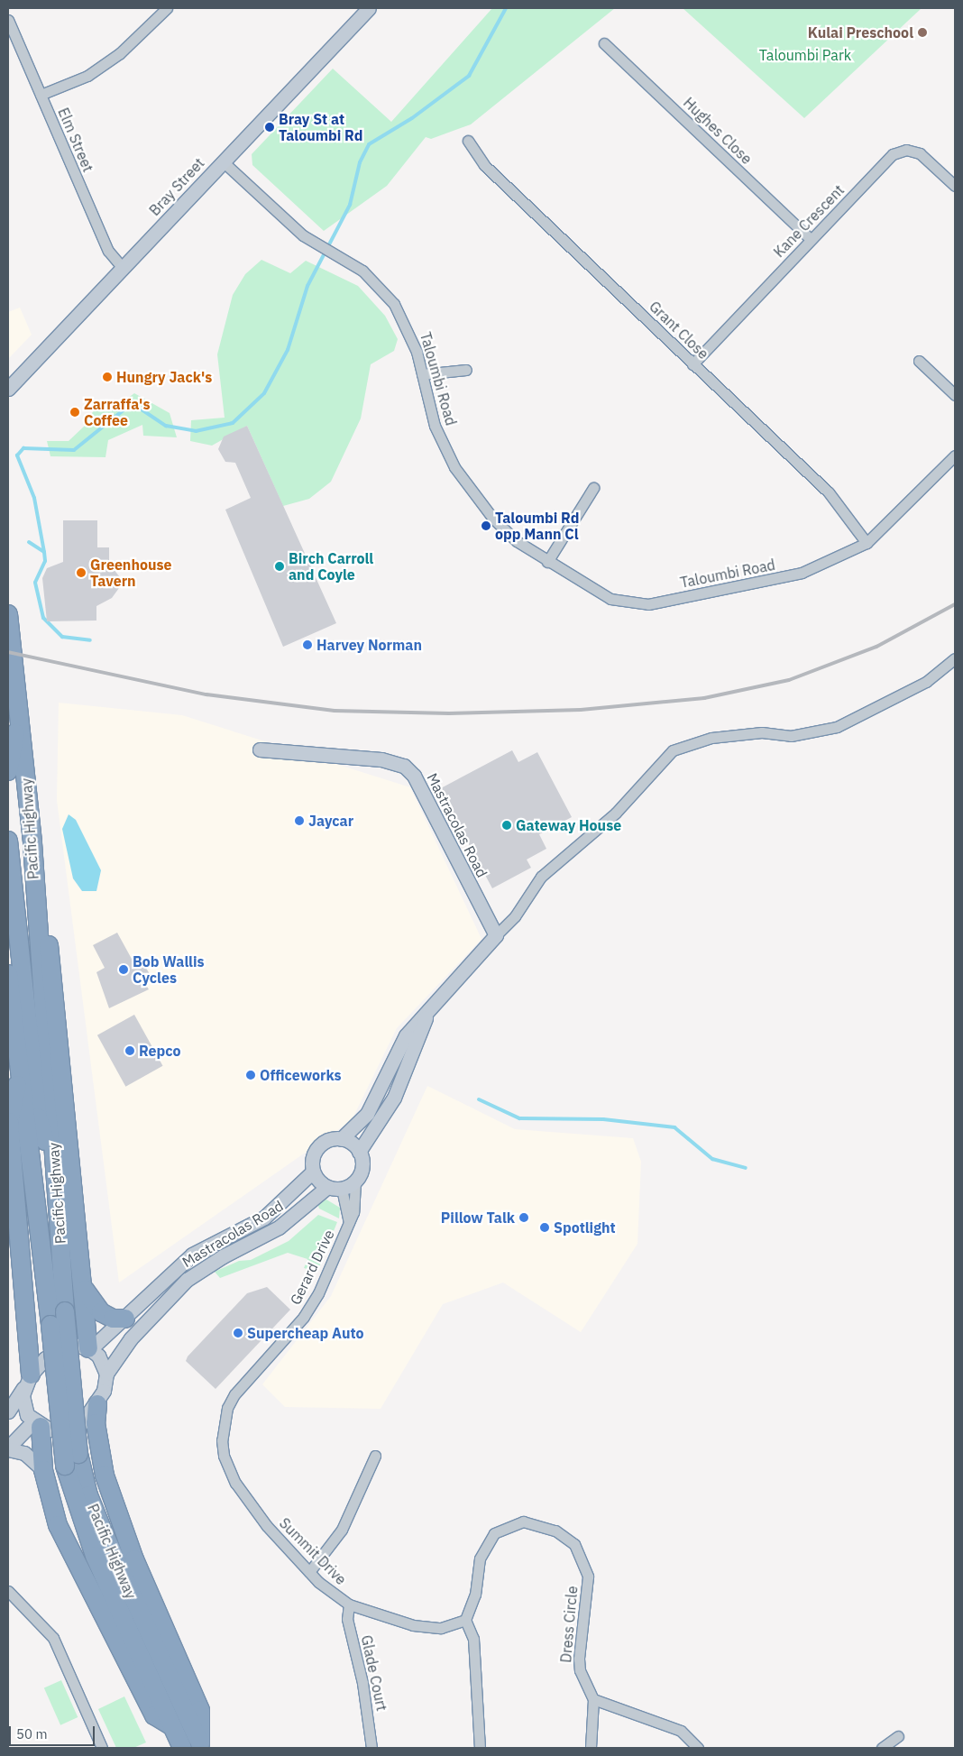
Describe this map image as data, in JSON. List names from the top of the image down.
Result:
{
  "streets": {
    "highway": ["Pacific Highway"],
    "street": [
      "Hughes Close",
      "Elm Street",
      "Bray Street",
      "Kane Crescent",
      "Grant Close",
      "Taloumbi Road",
      "Mastracolas Road",
      "Gerard Drive",
      "Summit Drive",
      "Dress Circle",
      "Glade Court"
    ]
  },
  "crossings": [
    ["Hughes Close", "Kane Crescent"],
    ["Elm Street", "Bray Street"],
    ["Bray Street", "Taloumbi Road"],
    ["Kane Crescent", "Grant Close"],
    ["Grant Close", "Taloumbi Road"],
    ["Mastracolas Road", "Gerard Drive"],
    ["Gerard Drive", "Summit Drive"],
    ["Summit Drive", "Dress Circle"],
    ["Summit Drive", "Glade Court"]
  ],
  "parks": ["Taloumbi Park"],
  "places": [
    "Kulai Preschool",
    "Bray St at Taloumbi Rd",
    "Hungry Jack's",
    "Zarraffa's Coffee",
    "Taloumbi Rd opp Mann Cl",
    "Birch Carroll and Coyle",
    "Greenhouse Tavern",
    "Harvey Norman",
    "Jaycar",
    "Gateway House",
    "Bob Wallis Cycles",
    "Repco",
    "Officeworks",
    "Pillow Talk",
    "Spotlight",
    "Supercheap Auto"
  ],
  "scale_bar": "50 m"
}
